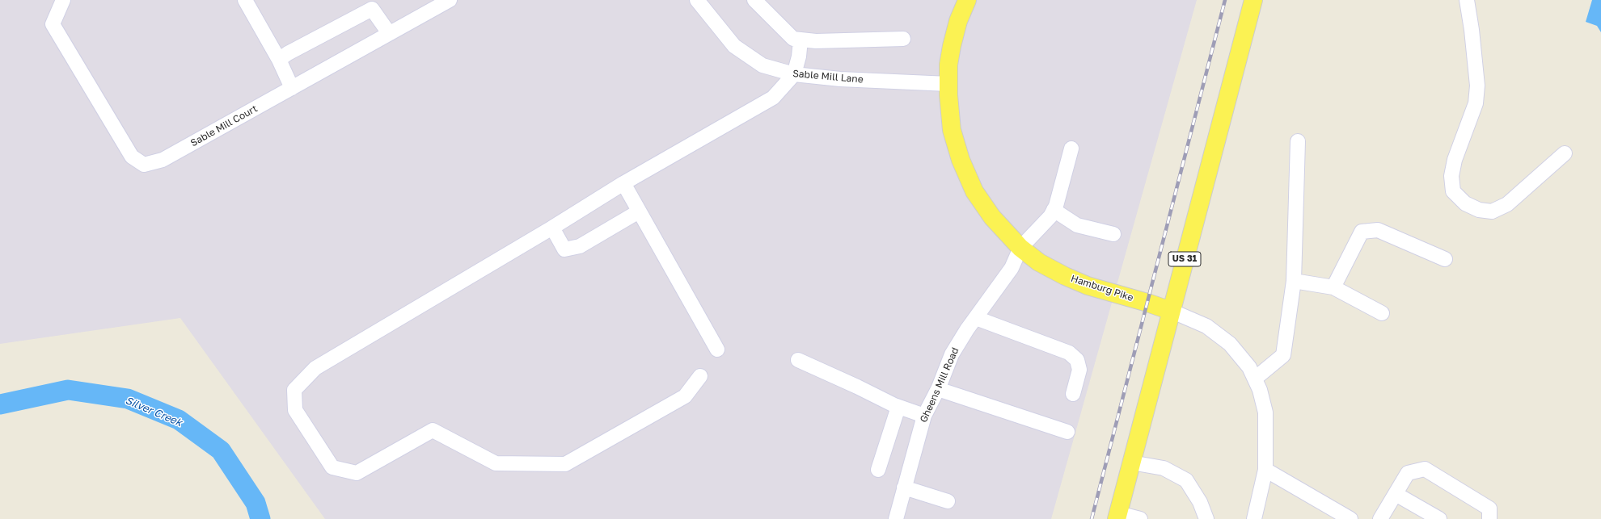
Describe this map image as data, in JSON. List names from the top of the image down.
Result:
{
  "streets": {
    "main road": ["US 31", "Hamburg Pike"],
    "street": ["Sable Mill Lane", "Sable Mill Court", "Gheens Mill Road"]
  },
  "crossings": [
    ["Sable Mill Lane", "Hamburg Pike"],
    ["US 31", "Hamburg Pike"],
    ["Hamburg Pike", "Gheens Mill Road"]
  ],
  "water": ["Silver Creek"]
}
